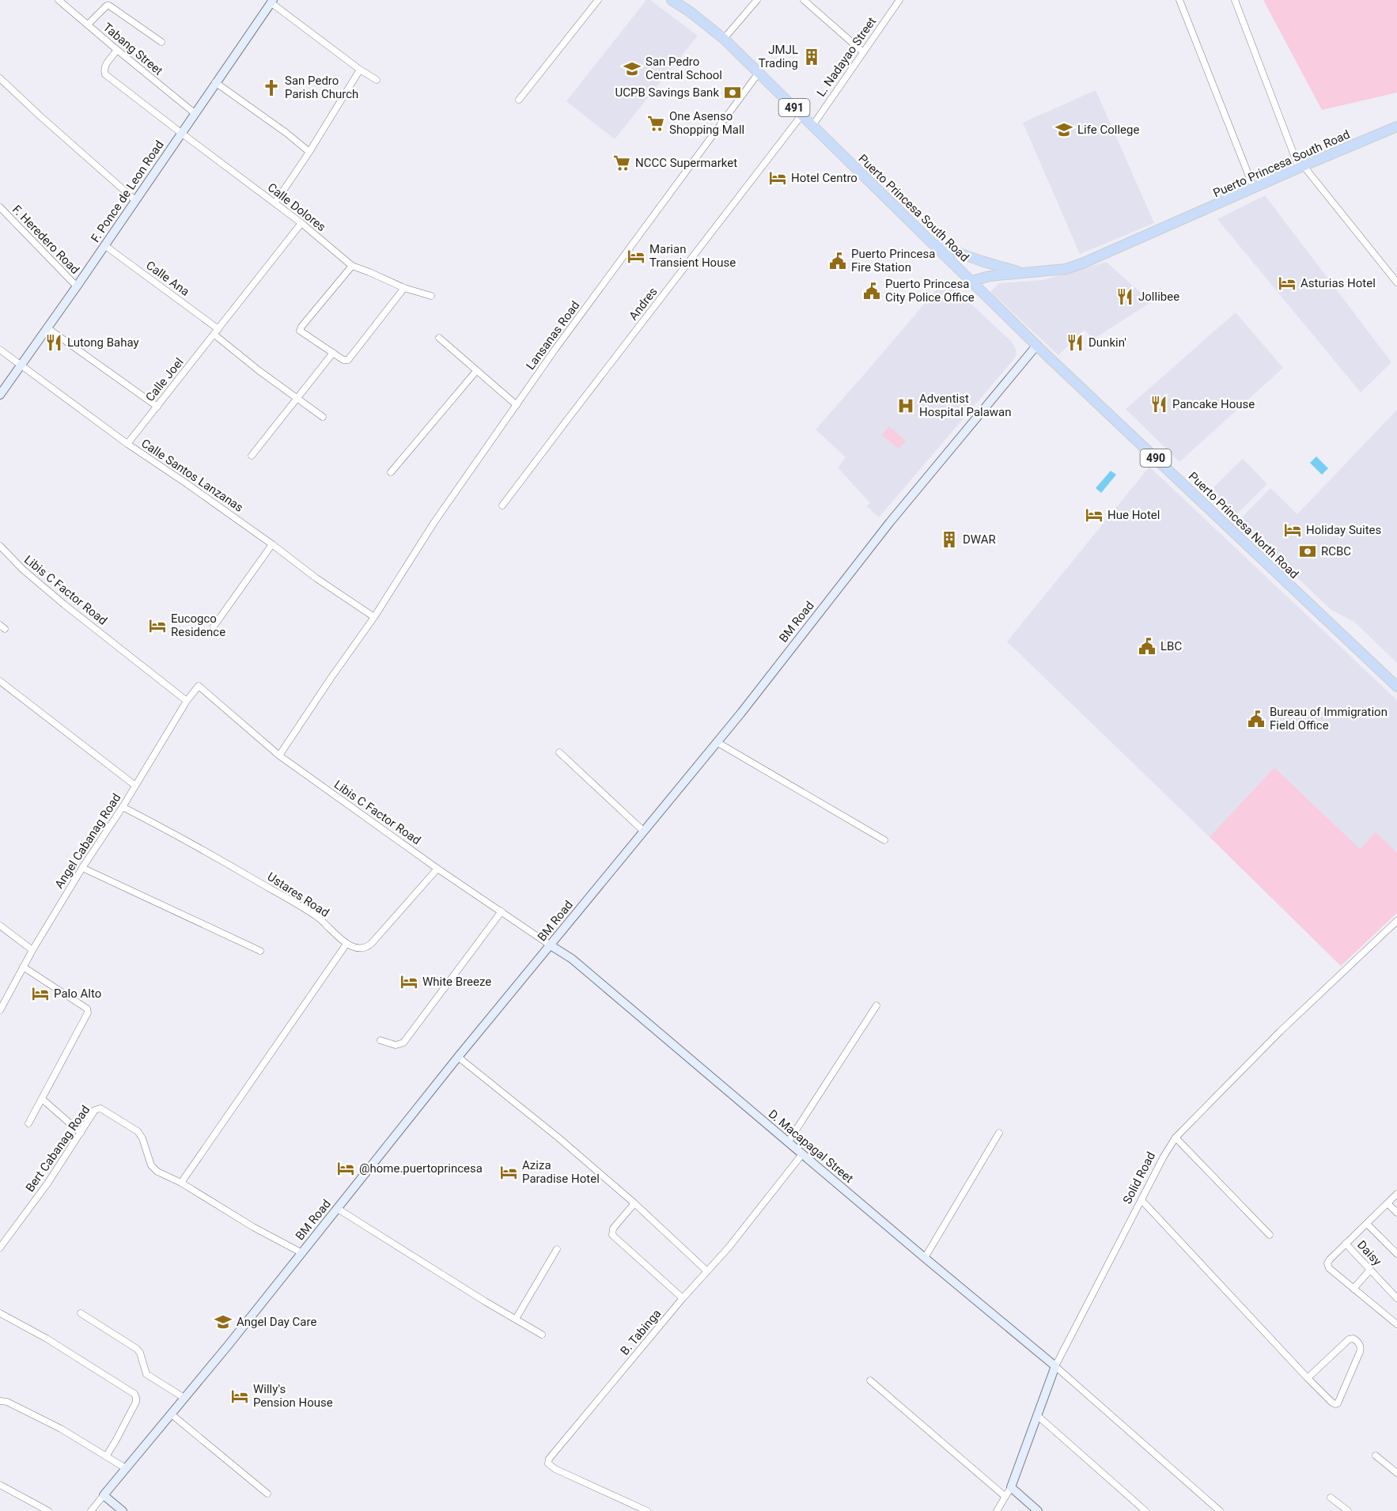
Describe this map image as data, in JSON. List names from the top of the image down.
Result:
{
  "streets": {
    "main road": [
      "491",
      "Puerto Princesa South Road",
      "490",
      "Puerto Princesa North Road"
    ],
    "street": [
      "Tabang Street",
      "L. Nadayao Street",
      "F. Ponce de Leon Road",
      "Calle Dolores",
      "F. Heredero Road",
      "Calle Ana",
      "Andres",
      "Lansanas Road",
      "Calle Joel",
      "Calle Santos Lanzanas",
      "Libis C Factor Road",
      "BM Road",
      "Angel Cabanag Road",
      "Ustares Road",
      "D. Macapagal Street",
      "Bert Cabanag Road",
      "Solid Road",
      "Daisy",
      "B. Tabinga"
    ]
  },
  "crossings": [
    ["Tabang Street", "F. Ponce de Leon Road"],
    ["Tabang Street", "Calle Dolores"],
    ["L. Nadayao Street", "Puerto Princesa South Road"],
    ["Puerto Princesa South Road", "Andres"],
    ["Puerto Princesa South Road", "Lansanas Road"],
    ["Puerto Princesa South Road", "Puerto Princesa North Road"],
    ["F. Ponce de Leon Road", "Calle Dolores"],
    ["F. Ponce de Leon Road", "F. Heredero Road"],
    ["F. Ponce de Leon Road", "Calle Ana"],
    ["F. Ponce de Leon Road", "Calle Santos Lanzanas"],
    ["Calle Dolores", "Calle Joel"],
    ["Calle Ana", "Calle Joel"],
    ["Lansanas Road", "Calle Santos Lanzanas"],
    ["Lansanas Road", "Libis C Factor Road"],
    ["Calle Joel", "Calle Santos Lanzanas"],
    ["Puerto Princesa North Road", "BM Road"],
    ["Libis C Factor Road", "BM Road"],
    ["Libis C Factor Road", "Angel Cabanag Road"],
    ["Libis C Factor Road", "D. Macapagal Street"],
    ["BM Road", "D. Macapagal Street"],
    ["BM Road", "Bert Cabanag Road"],
    ["Angel Cabanag Road", "Ustares Road"],
    ["D. Macapagal Street", "Solid Road"],
    ["D. Macapagal Street", "B. Tabinga"]
  ],
  "places": {
    "building": ["JMJL Trading", "DWAR"],
    "school or university": ["San Pedro Central School", "Life College", "Angel Day Care"],
    "church": ["San Pedro Parish Church"],
    "bank": ["UCPB Savings Bank", "RCBC"],
    "supermarket": ["One Asenso Shopping Mall", "NCCC Supermarket"],
    "hotel": [
      "Hotel Centro",
      "Marian Transient House",
      "Asturias Hotel",
      "Hue Hotel",
      "Holiday Suites",
      "Eucogco Residence",
      "White Breeze",
      "Palo Alto",
      "@home.puertoprincesa",
      "Aziza Paradise Hotel",
      "Willy's Pension House"
    ],
    "public building": [
      "Puerto Princesa Fire Station",
      "Puerto Princesa City Police Office",
      "LBC",
      "Bureau of Immigration Field Office"
    ],
    "restaurant": [
      "Jollibee",
      "Lutong Bahay",
      "Dunkin'",
      "Pancake House"
    ],
    "hospital": ["Adventist Hospital Palawan"]
  }
}
